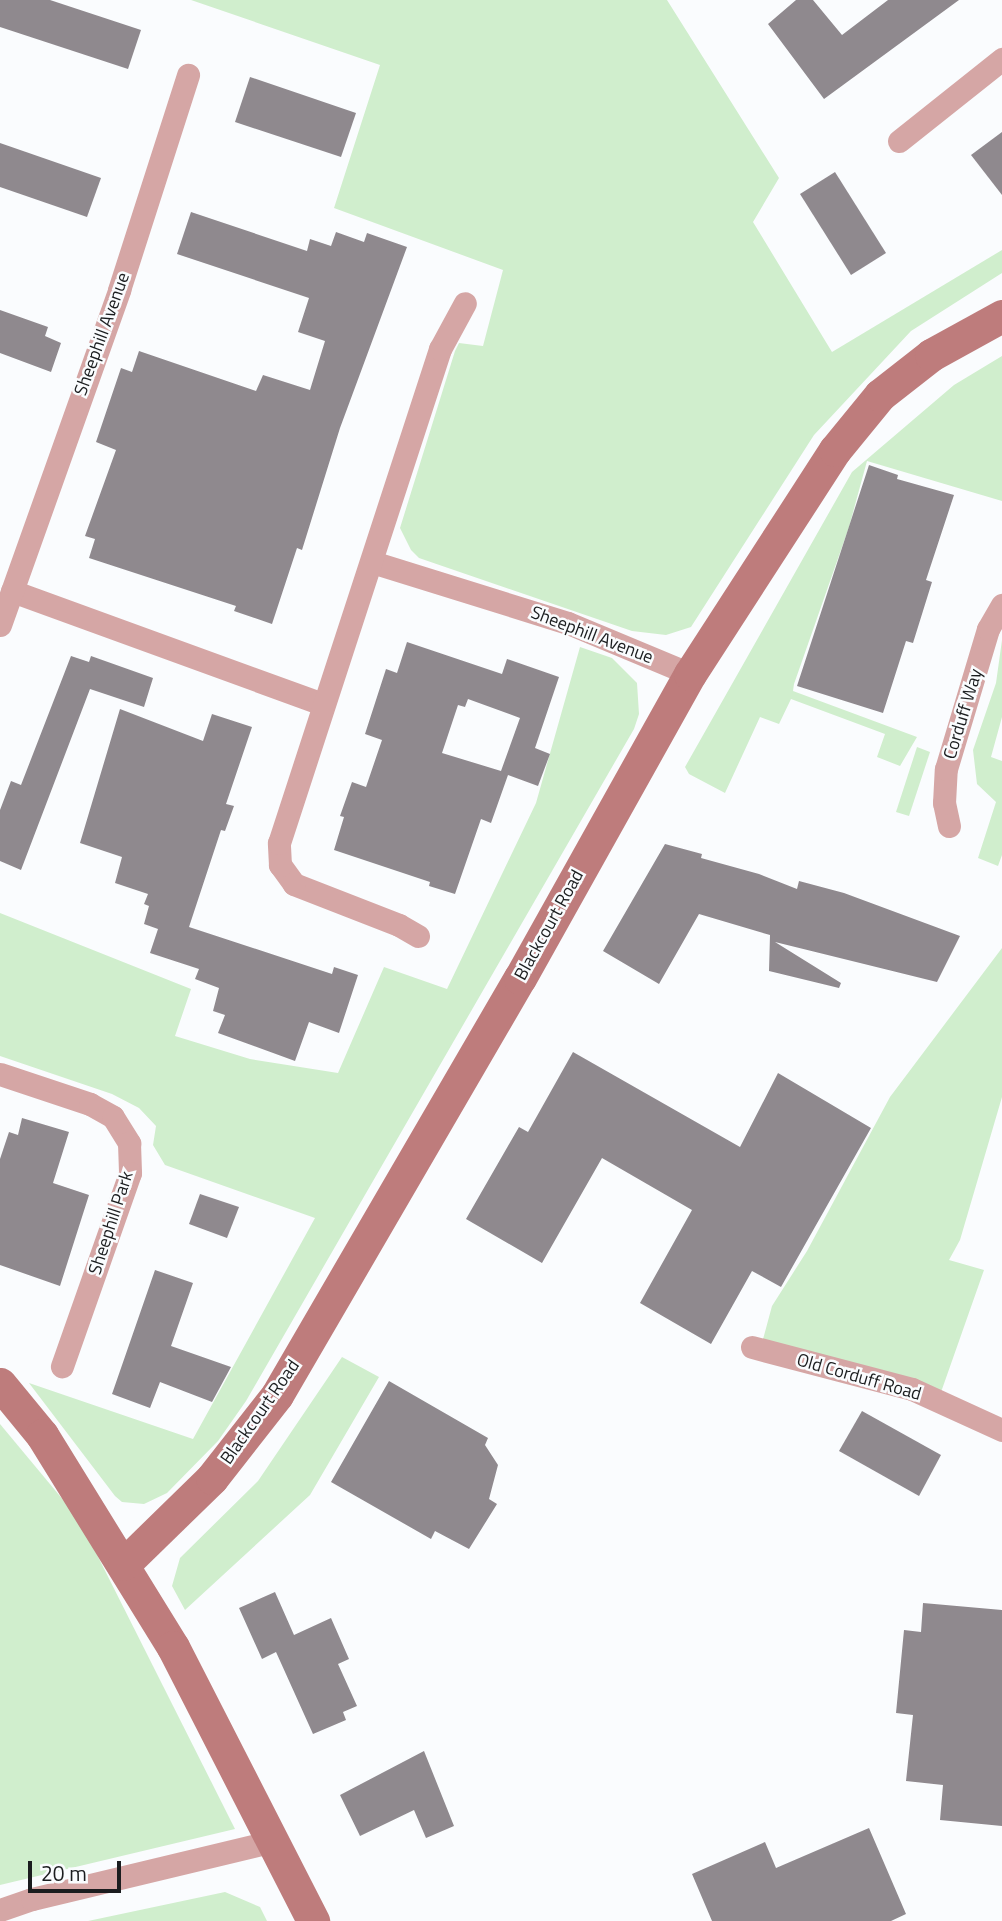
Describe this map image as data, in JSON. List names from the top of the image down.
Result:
{
  "streets": {
    "street": [
      "Sheephill Avenue",
      "Corduff Way",
      "Blackcourt Road",
      "Sheephill Park",
      "Old Corduff Road"
    ]
  },
  "crossings": [
    ["Sheephill Avenue", "Blackcourt Road"]
  ],
  "scale_bar": "20 m"
}
